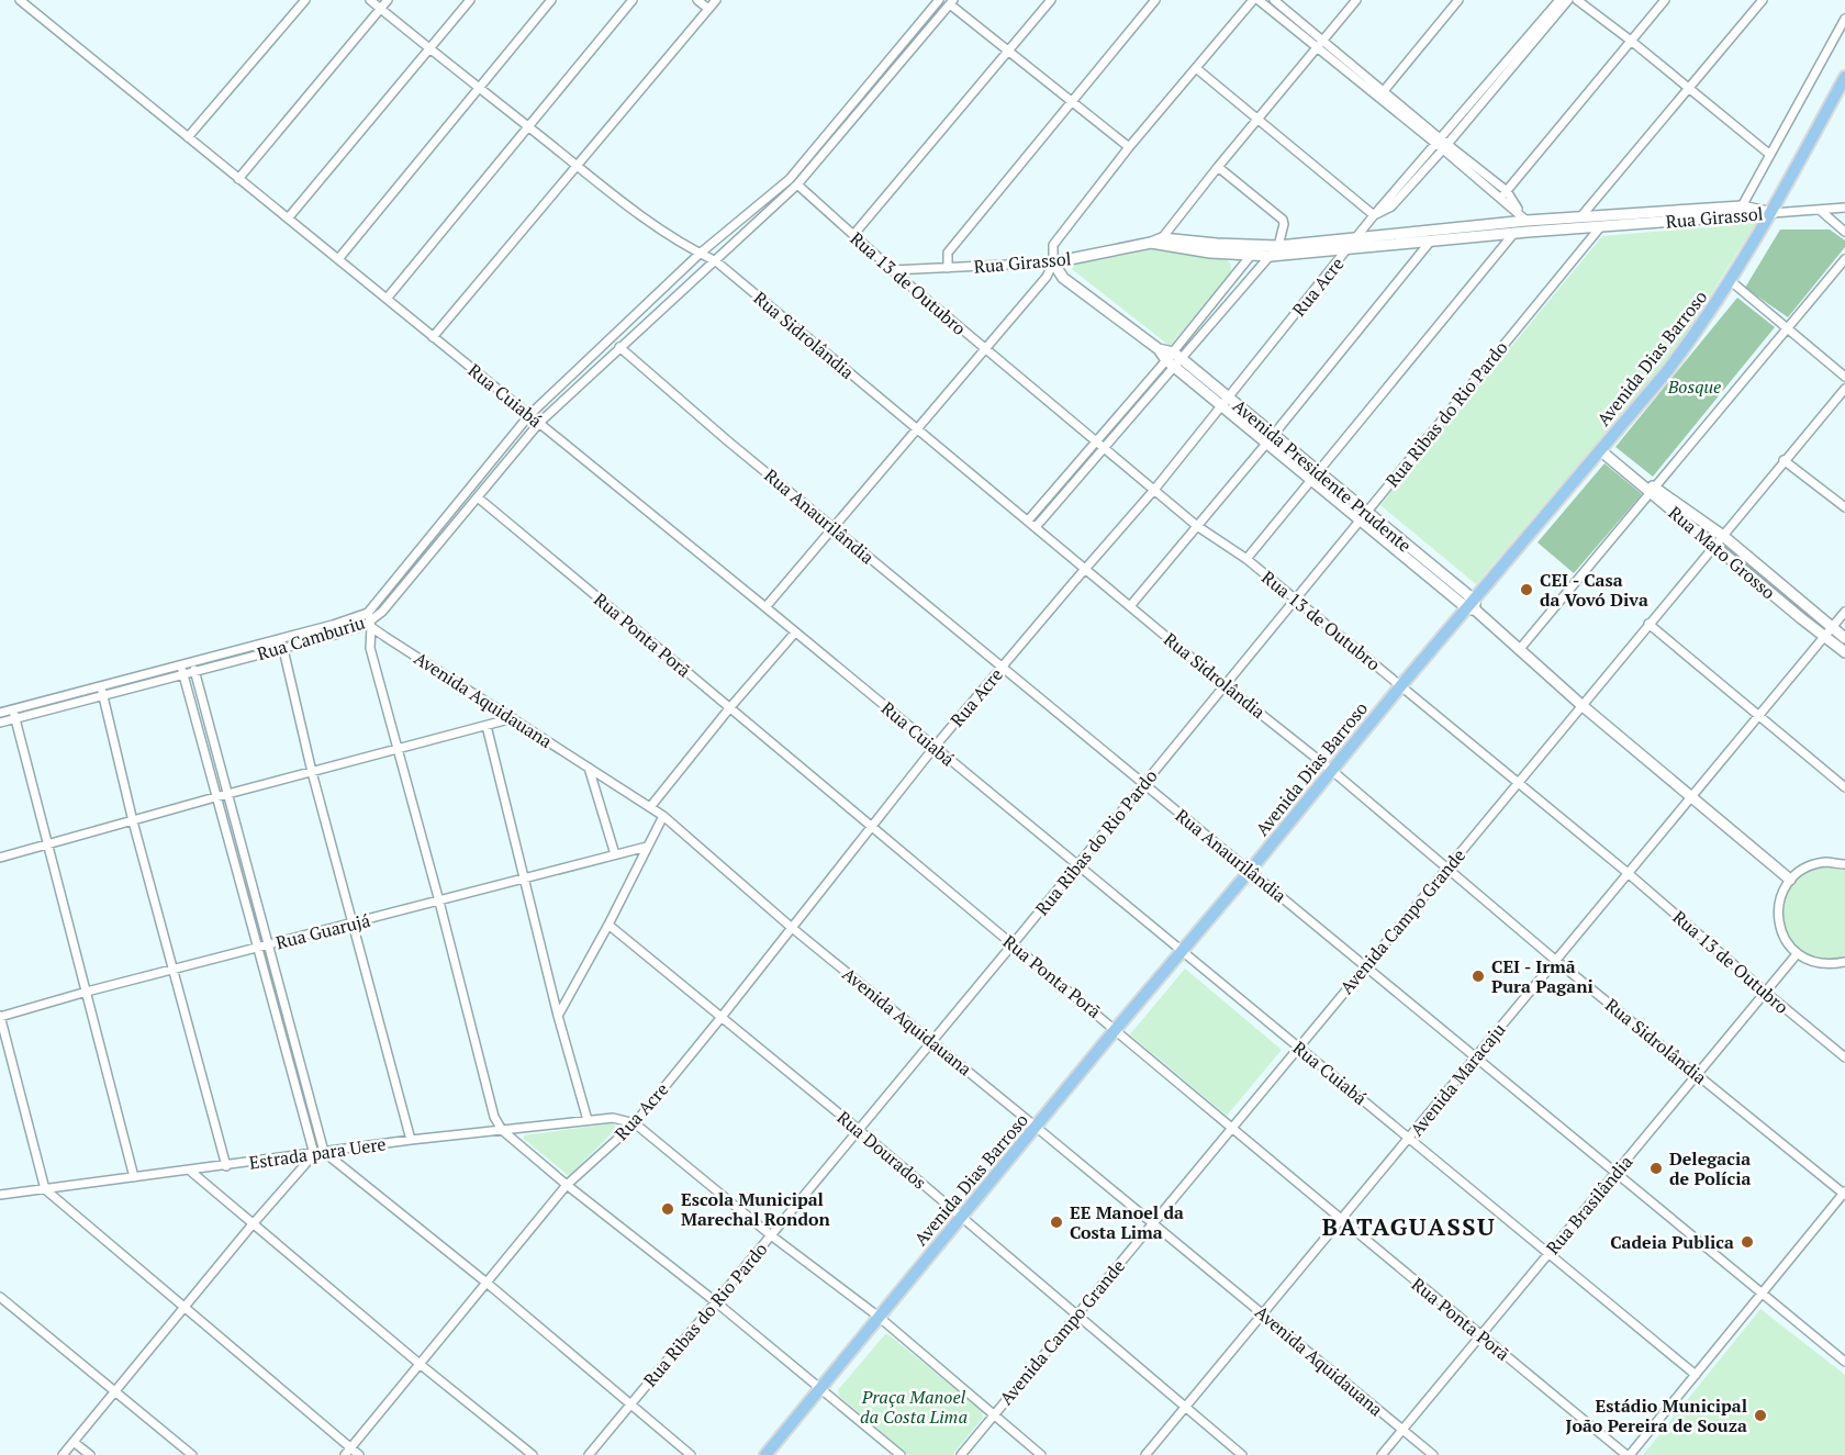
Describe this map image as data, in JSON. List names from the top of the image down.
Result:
{
  "streets": {
    "main road": ["Avenida Dias Barroso"],
    "street": [
      "Rua Girassol",
      "Rua 13 de Outubro",
      "Rua Acre",
      "Rua Sidrolândia",
      "Rua Cuiabá",
      "Rua Ribas do Rio Pardo",
      "Avenida Presidente Prudente",
      "Rua Anaurilândia",
      "Rua Mato Grosso",
      "Rua Ponta Porã",
      "Rua Camburiu",
      "Avenida Aquidauana",
      "Avenida Campo Grande",
      "Rua Guarujá",
      "Avenida Maracaju",
      "Rua Dourados",
      "Estrada para Uere",
      "Rua Brasilândia"
    ]
  },
  "crossings": [
    ["Rua Girassol", "Rua 13 de Outubro"],
    ["Rua Girassol", "Rua Acre"],
    ["Rua Girassol", "Avenida Dias Barroso"],
    ["Rua Girassol", "Rua Ribas do Rio Pardo"],
    ["Rua Girassol", "Avenida Presidente Prudente"],
    ["Rua 13 de Outubro", "Rua Acre"],
    ["Rua 13 de Outubro", "Avenida Dias Barroso"],
    ["Rua 13 de Outubro", "Rua Ribas do Rio Pardo"],
    ["Rua 13 de Outubro", "Rua Camburiu"],
    ["Rua 13 de Outubro", "Avenida Campo Grande"],
    ["Rua 13 de Outubro", "Avenida Maracaju"],
    ["Rua 13 de Outubro", "Rua Brasilândia"],
    ["Rua Acre", "Rua Sidrolândia"],
    ["Rua Acre", "Rua Cuiabá"],
    ["Rua Acre", "Avenida Presidente Prudente"],
    ["Rua Acre", "Rua Anaurilândia"],
    ["Rua Acre", "Rua Ponta Porã"],
    ["Rua Acre", "Avenida Aquidauana"],
    ["Rua Acre", "Rua Dourados"],
    ["Rua Acre", "Estrada para Uere"],
    ["Rua Sidrolândia", "Avenida Dias Barroso"],
    ["Rua Sidrolândia", "Rua Ribas do Rio Pardo"],
    ["Rua Sidrolândia", "Rua Camburiu"],
    ["Rua Sidrolândia", "Avenida Campo Grande"],
    ["Rua Sidrolândia", "Avenida Maracaju"],
    ["Rua Sidrolândia", "Rua Brasilândia"],
    ["Avenida Dias Barroso", "Rua Cuiabá"],
    ["Avenida Dias Barroso", "Avenida Presidente Prudente"],
    ["Avenida Dias Barroso", "Rua Anaurilândia"],
    ["Avenida Dias Barroso", "Rua Mato Grosso"],
    ["Avenida Dias Barroso", "Rua Ponta Porã"],
    ["Avenida Dias Barroso", "Avenida Aquidauana"],
    ["Avenida Dias Barroso", "Rua Dourados"],
    ["Rua Cuiabá", "Rua Ribas do Rio Pardo"],
    ["Rua Cuiabá", "Rua Camburiu"],
    ["Rua Cuiabá", "Avenida Campo Grande"],
    ["Rua Cuiabá", "Avenida Maracaju"],
    ["Rua Cuiabá", "Rua Brasilândia"],
    ["Rua Ribas do Rio Pardo", "Avenida Presidente Prudente"],
    ["Rua Ribas do Rio Pardo", "Rua Anaurilândia"],
    ["Rua Ribas do Rio Pardo", "Rua Ponta Porã"],
    ["Rua Ribas do Rio Pardo", "Avenida Aquidauana"],
    ["Rua Ribas do Rio Pardo", "Rua Dourados"],
    ["Avenida Presidente Prudente", "Avenida Campo Grande"],
    ["Avenida Presidente Prudente", "Avenida Maracaju"],
    ["Rua Anaurilândia", "Rua Camburiu"],
    ["Rua Anaurilândia", "Avenida Campo Grande"],
    ["Rua Anaurilândia", "Avenida Maracaju"],
    ["Rua Anaurilândia", "Rua Brasilândia"],
    ["Rua Mato Grosso", "Avenida Campo Grande"],
    ["Rua Mato Grosso", "Avenida Maracaju"],
    ["Rua Ponta Porã", "Rua Camburiu"],
    ["Rua Ponta Porã", "Avenida Campo Grande"],
    ["Rua Ponta Porã", "Avenida Maracaju"],
    ["Rua Ponta Porã", "Rua Brasilândia"],
    ["Rua Camburiu", "Avenida Aquidauana"],
    ["Avenida Aquidauana", "Avenida Campo Grande"],
    ["Avenida Aquidauana", "Avenida Maracaju"],
    ["Avenida Aquidauana", "Rua Brasilândia"],
    ["Avenida Campo Grande", "Rua Dourados"],
    ["Avenida Maracaju", "Rua Dourados"]
  ],
  "districts": ["BATAGUASSU"],
  "parks": ["Bosque", "Praça Manoel da Costa Lima"],
  "places": [
    "CEI - Casa da Vovó Diva",
    "CEI - Irmã Pura Pagani",
    "Delegacia de Polícia",
    "Escola Municipal Marechal Rondon",
    "EE Manoel da Costa Lima",
    "Cadeia Publica",
    "Estádio Municipal João Pereira de Souza"
  ]
}
